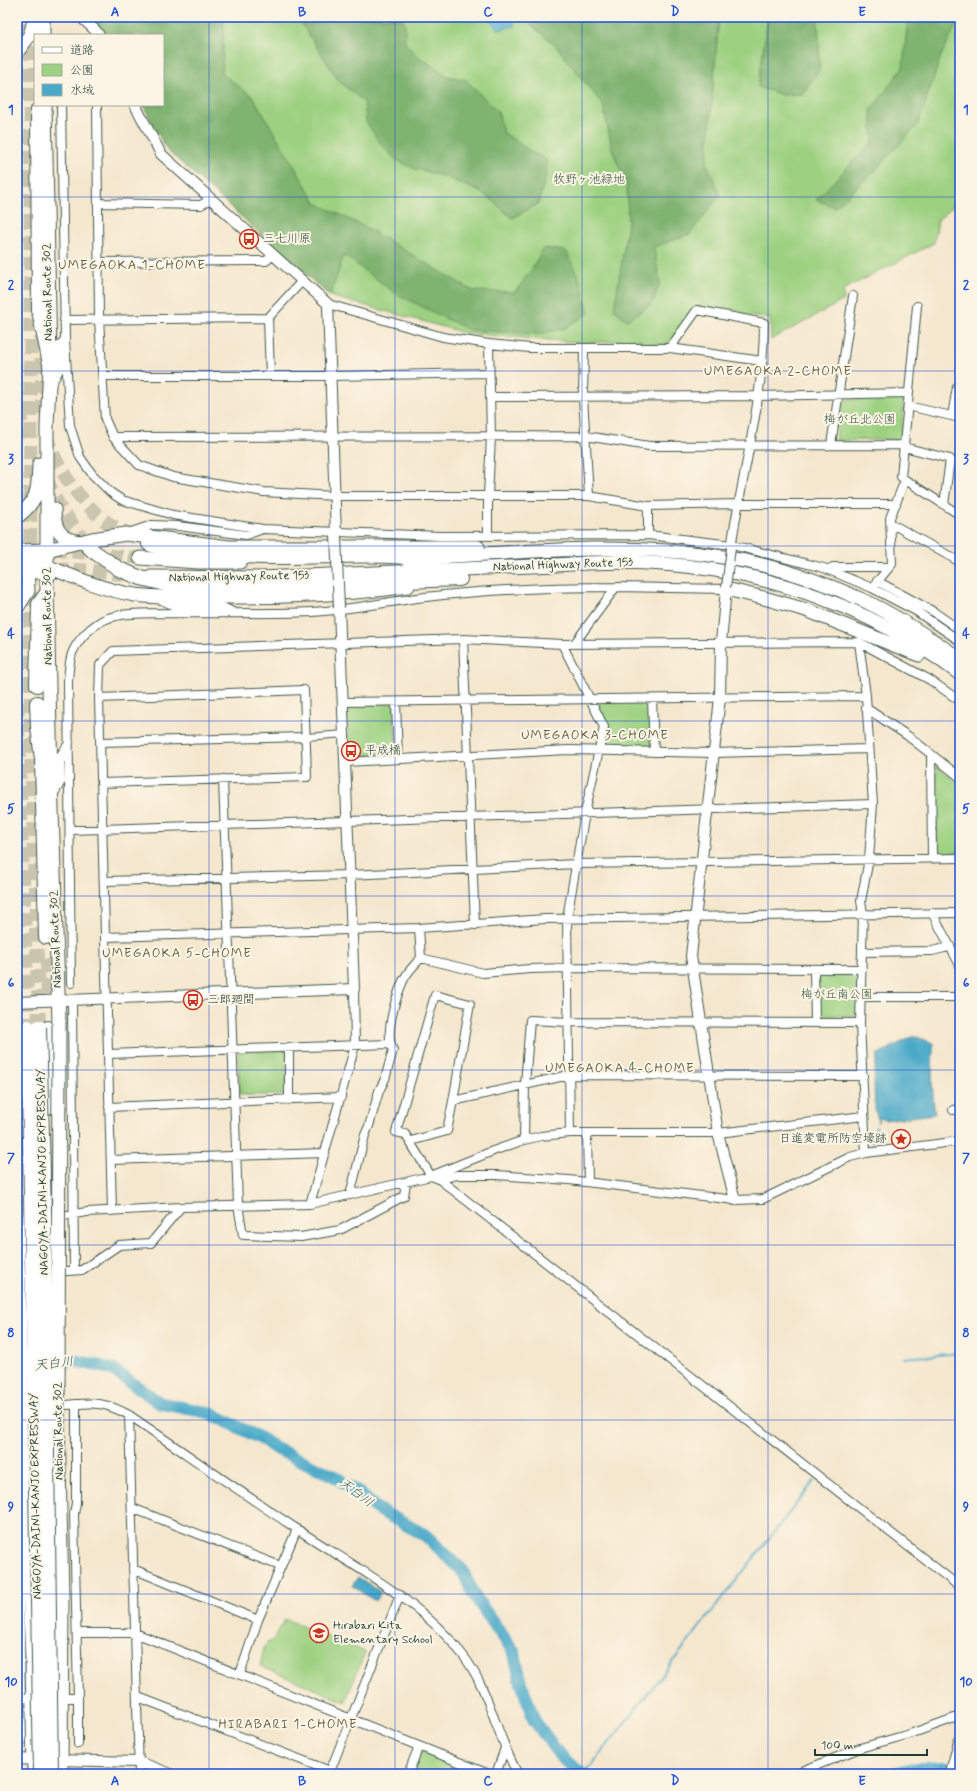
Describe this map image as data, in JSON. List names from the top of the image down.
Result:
{
  "streets": {
    "highway": ["National Route 302", "National Highway Route 153", "NAGOYA-DAINI-KANJO EXPRESSWAY"]
  },
  "crossings": [
    ["National Route 302", "NAGOYA-DAINI-KANJO EXPRESSWAY"]
  ],
  "districts": [
    "UMEGAOKA 1-CHOME",
    "UMEGAOKA 2-CHOME",
    "UMEGAOKA 3-CHOME",
    "UMEGAOKA 5-CHOME",
    "UMEGAOKA 4-CHOME",
    "HIRABARI 1-CHOME"
  ],
  "water": ["天白川"],
  "parks": ["牧野ヶ池緑地", "梅が丘北公園", "梅が丘南公園"],
  "places": {
    "bus stop": ["三七川原", "平成橋", "三郎廻間"],
    "place": ["日進変電所防空壕跡"],
    "school or university": ["Hirabari Kita Elementary School"]
  },
  "legend": ["道路", "公園", "水域"],
  "scale_bar": "100 m",
  "grid": {
    "columns": [
      "A",
      "B",
      "C",
      "D",
      "E"
    ],
    "rows": [
      "1",
      "2",
      "3",
      "4",
      "5",
      "6",
      "7",
      "8",
      "9",
      "10"
    ]
  }
}
